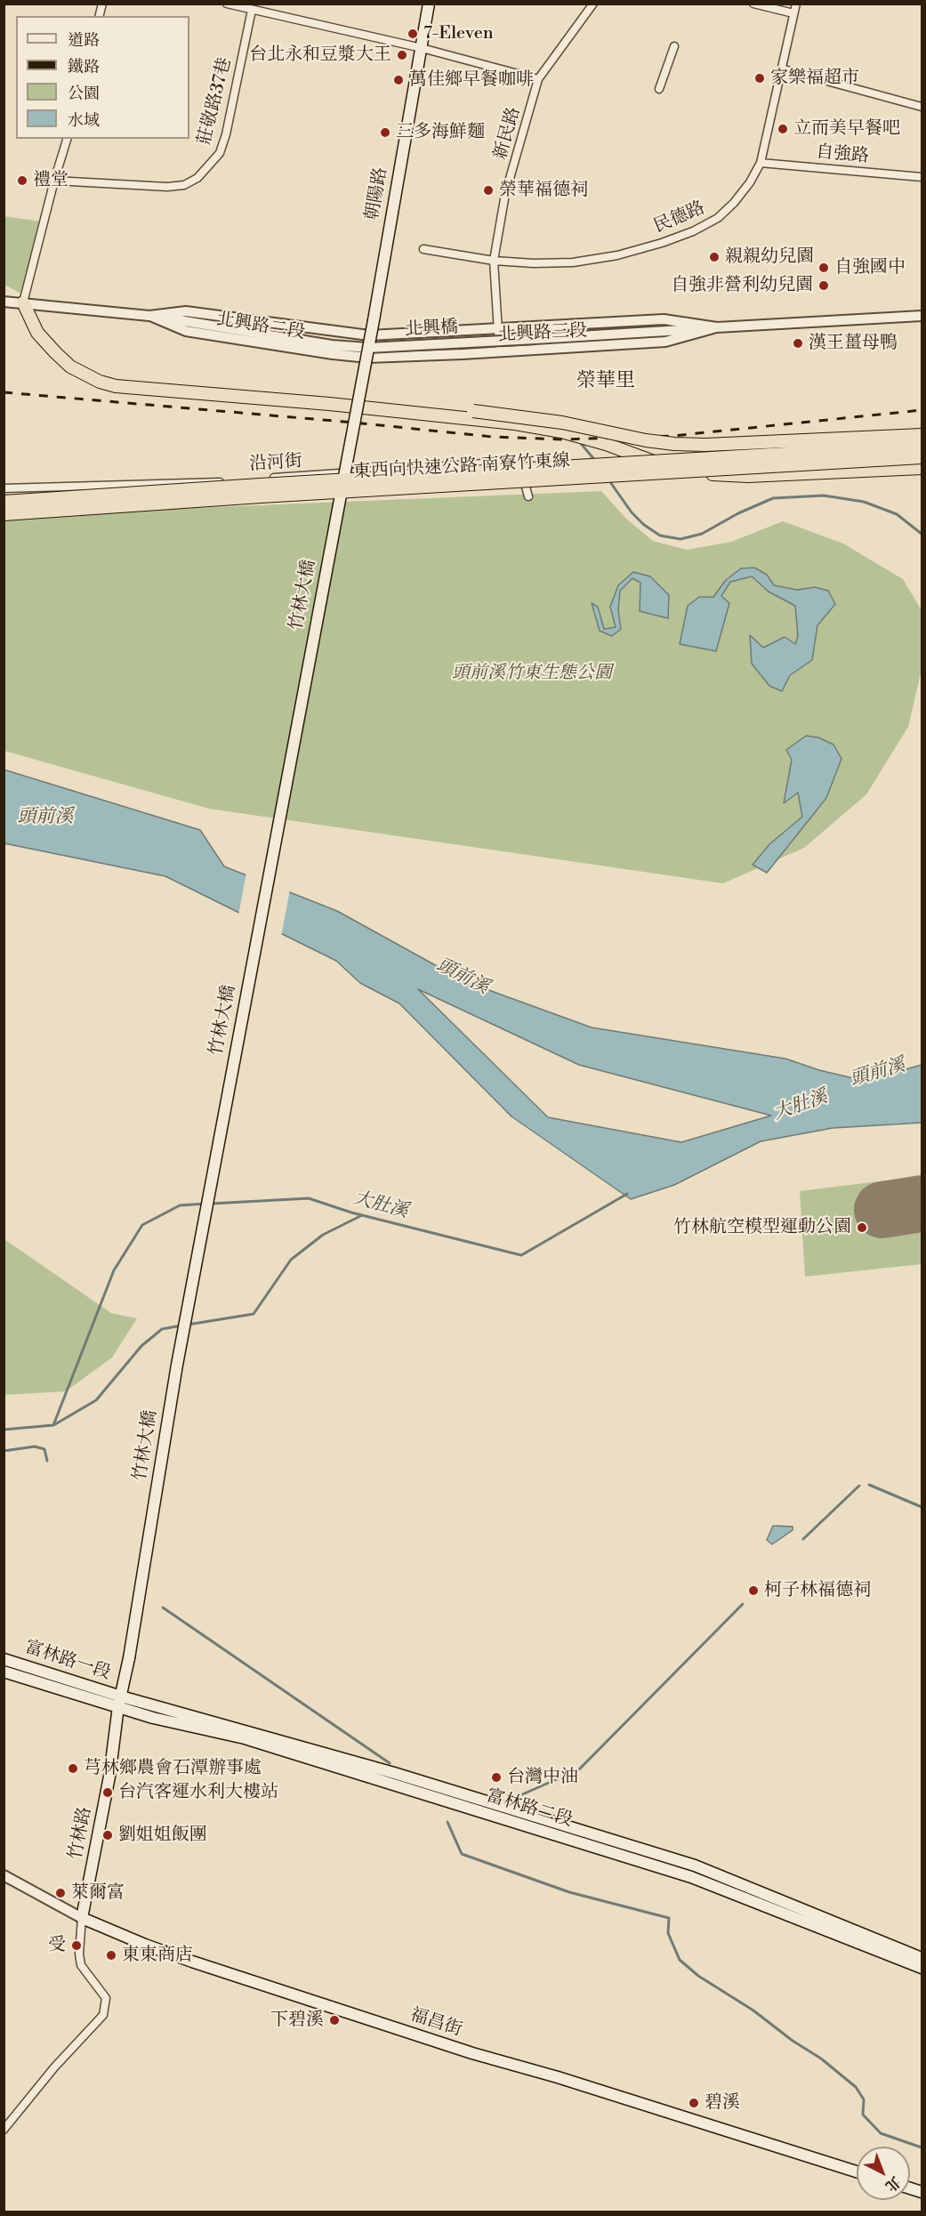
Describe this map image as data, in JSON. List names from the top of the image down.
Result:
{
  "streets": {
    "highway": ["東西向快速公路 南寮竹東線"],
    "main road": [
      "朝陽路",
      "竹林大橋",
      "富林路一段",
      "富林路二段",
      "竹林路",
      "福昌街"
    ],
    "street": [
      "莊敬路37巷",
      "新民路",
      "自強路",
      "民德路",
      "北興路二段",
      "北興橋",
      "北興路三段",
      "沿河街"
    ]
  },
  "crossings": [
    ["新民路", "民德路"],
    ["新民路", "北興路三段"],
    ["自強路", "民德路"],
    ["朝陽路", "北興路二段"],
    ["朝陽路", "北興橋"],
    ["朝陽路", "北興路三段"],
    ["朝陽路", "竹林大橋"],
    ["北興路二段", "北興橋"],
    ["北興路二段", "北興路三段"],
    ["北興橋", "北興路三段"],
    ["竹林大橋", "竹林路"],
    ["富林路一段", "富林路二段"],
    ["富林路一段", "竹林路"],
    ["富林路二段", "竹林路"],
    ["竹林路", "福昌街"]
  ],
  "districts": ["榮華里"],
  "water": ["頭前溪", "大肚溪"],
  "parks": ["頭前溪竹東生態公園"],
  "places": [
    "7-Eleven",
    "台北永和豆漿大王",
    "家樂福超市",
    "萬佳鄉早餐咖啡",
    "立而美早餐吧",
    "三多海鮮麵",
    "禮堂",
    "榮華福德祠",
    "親親幼兒園",
    "自強國中",
    "自強非營利幼兒園",
    "漢王薑母鴨",
    "竹林航空模型運動公園",
    "柯子林福德祠",
    "芎林鄉農會石潭辦事處",
    "台灣中油",
    "台汽客運水利大樓站",
    "劉姐姐飯團",
    "萊爾富",
    "受",
    "東東商店",
    "下碧溪",
    "碧溪"
  ],
  "legend": [
    "道路",
    "鐵路",
    "公園",
    "水域"
  ],
  "north": "bottom right"
}
